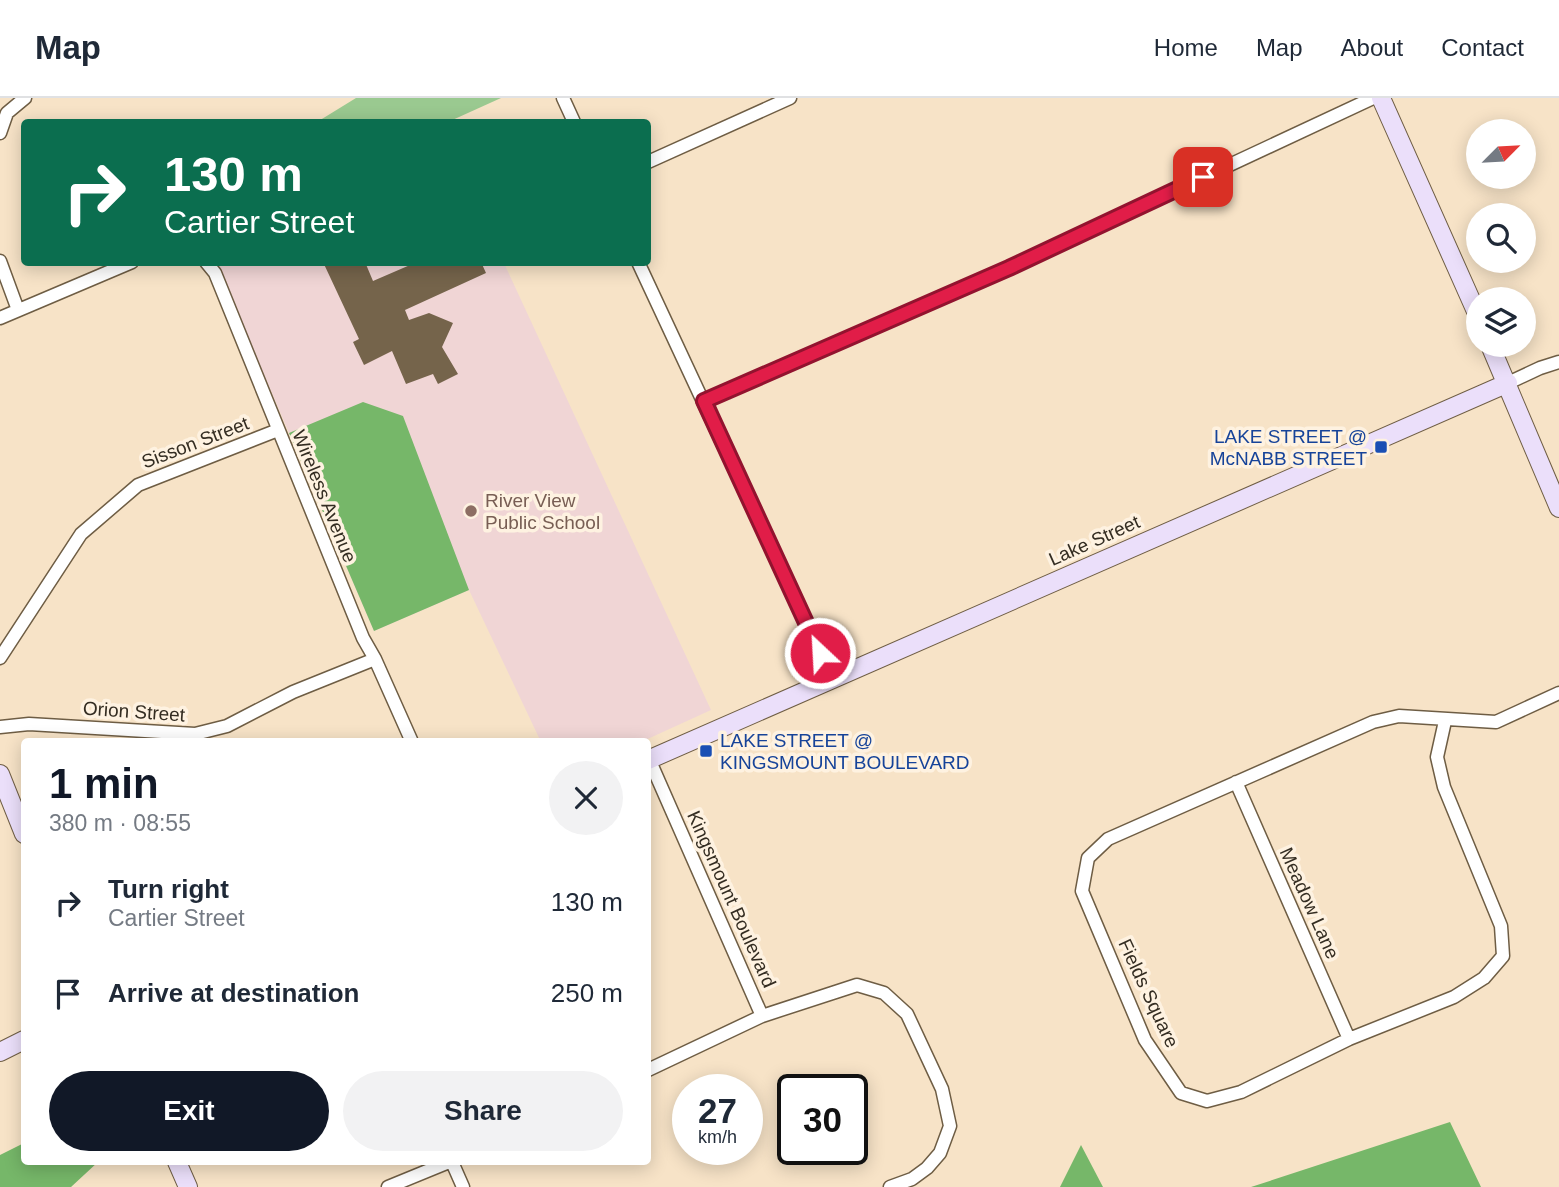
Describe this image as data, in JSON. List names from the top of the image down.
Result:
{
  "streets": {
    "street": [
      "Sisson Street",
      "Wireless Avenue",
      "Lake Street",
      "Orion Street",
      "Kingsmount Boulevard",
      "Meadow Lane",
      "Fields Square"
    ]
  },
  "crossings": [
    ["Sisson Street", "Wireless Avenue"],
    ["Wireless Avenue", "Orion Street"],
    ["Meadow Lane", "Fields Square"]
  ],
  "places": {
    "transit": ["LAKE STREET @ McNABB STREET", "LAKE STREET @ KINGSMOUNT BOULEVARD"],
    "other": ["River View Public School"]
  },
  "north": "top right",
  "page": {
    "header": "Map",
    "nav": [
      "Home",
      "Map",
      "About",
      "Contact"
    ],
    "turn": ["130 m", "Cartier Street"],
    "heading": ["1 min", "380 m · 08:55"],
    "list": [
      {
        "name": "Turn right",
        "note": "Cartier Street",
        "value": "130 m"
      },
      {
        "name": "Arrive at destination",
        "value": "250 m"
      }
    ],
    "buttons": ["Exit", "Share"],
    "speed": "27 km/h",
    "limit": "30"
  }
}
